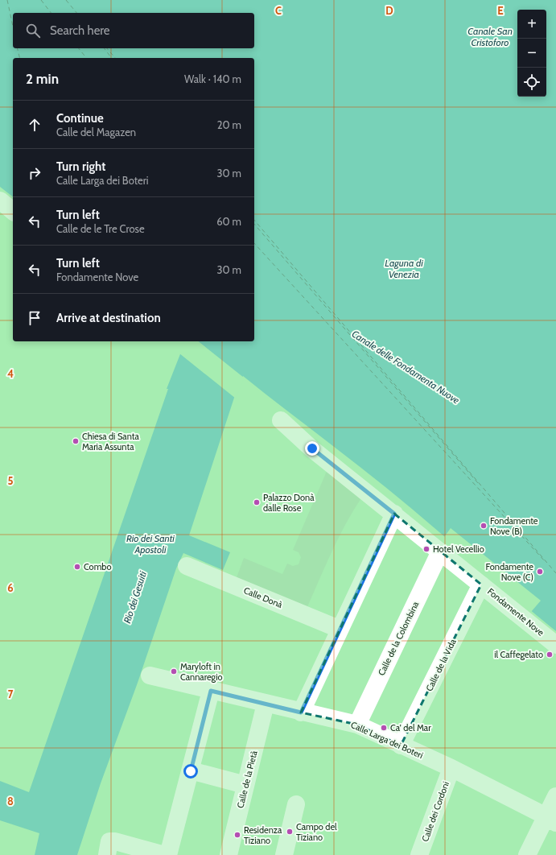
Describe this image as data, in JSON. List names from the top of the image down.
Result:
{
  "streets": {
    "street": [
      "Calle Donà",
      "Fondamente Nove",
      "Calle de la Colombina",
      "Calle de la Vida",
      "Calle Larga dei Boteri",
      "Calle de la Pietà",
      "Calle dei Cordoni"
    ]
  },
  "crossings": [
    ["Fondamente Nove", "Calle de la Colombina"],
    ["Fondamente Nove", "Calle de la Vida"],
    ["Calle de la Colombina", "Calle Larga dei Boteri"],
    ["Calle de la Vida", "Calle Larga dei Boteri"],
    ["Calle Larga dei Boteri", "Calle de la Pietà"],
    ["Calle Larga dei Boteri", "Calle dei Cordoni"]
  ],
  "water": [
    "Canale San Cristoforo",
    "Laguna di Venezia",
    "Canale delle Fondamenta Nuove",
    "Rio dei Santi Apostoli",
    "Rio dei Gesuiti"
  ],
  "places": [
    "Chiesa di Santa Maria Assunta",
    "Palazzo Donà dalle Rose",
    "Fondamente Nove (B)",
    "Hotel Vecellio",
    "Combo",
    "Fondamente Nove (C)",
    "il Caffegelato",
    "Maryloft in Cannaregio",
    "Ca' del Mar",
    "Campo del Tiziano",
    "Residenza Tiziano"
  ],
  "page": {
    "map_buttons": ["+", "−"],
    "search": "Search here",
    "heading": ["2 min", "Walk · 140 m"],
    "list": [
      ["Continue", "Calle del Magazen", "20 m"],
      ["Turn right", "Calle Larga dei Boteri", "30 m"],
      ["Turn left", "Calle de le Tre Crose", "60 m"],
      ["Turn left", "Fondamente Nove", "30 m"],
      "Arrive at destination"
    ]
  },
  "grid": {
    "columns": ["C", "D", "E"],
    "rows": [
      "4",
      "5",
      "6",
      "7",
      "8"
    ]
  }
}
